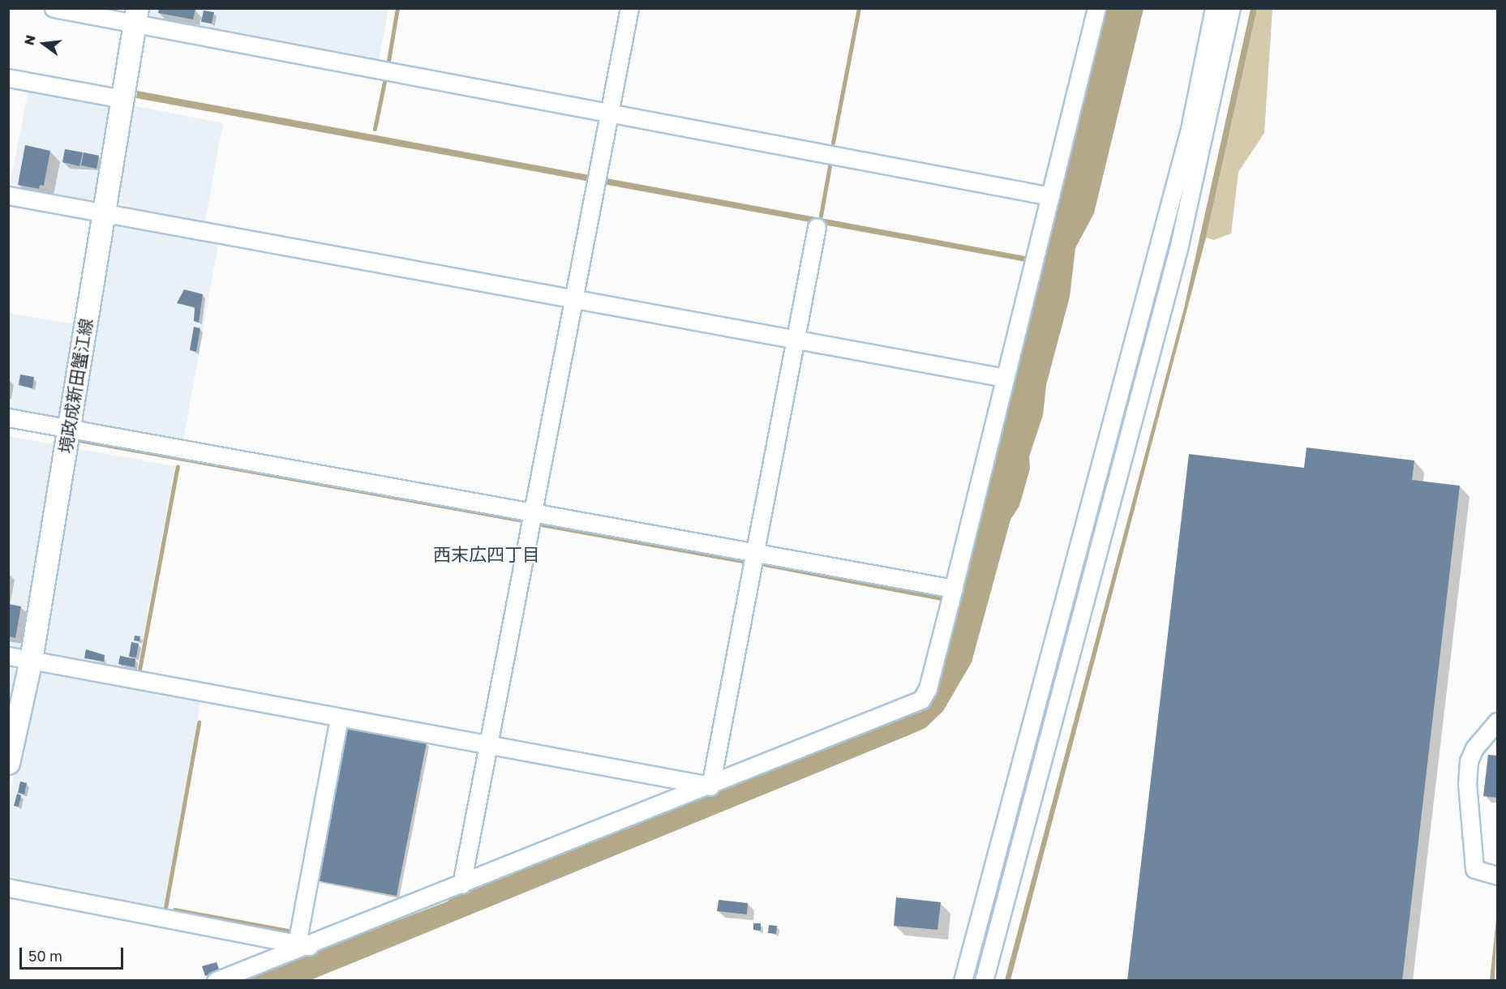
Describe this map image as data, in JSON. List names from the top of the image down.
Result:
{
  "streets": {
    "main road": ["境政成新田蟹江線"]
  },
  "districts": ["西末広四丁目"],
  "scale_bar": "50 m",
  "north": "left"
}
